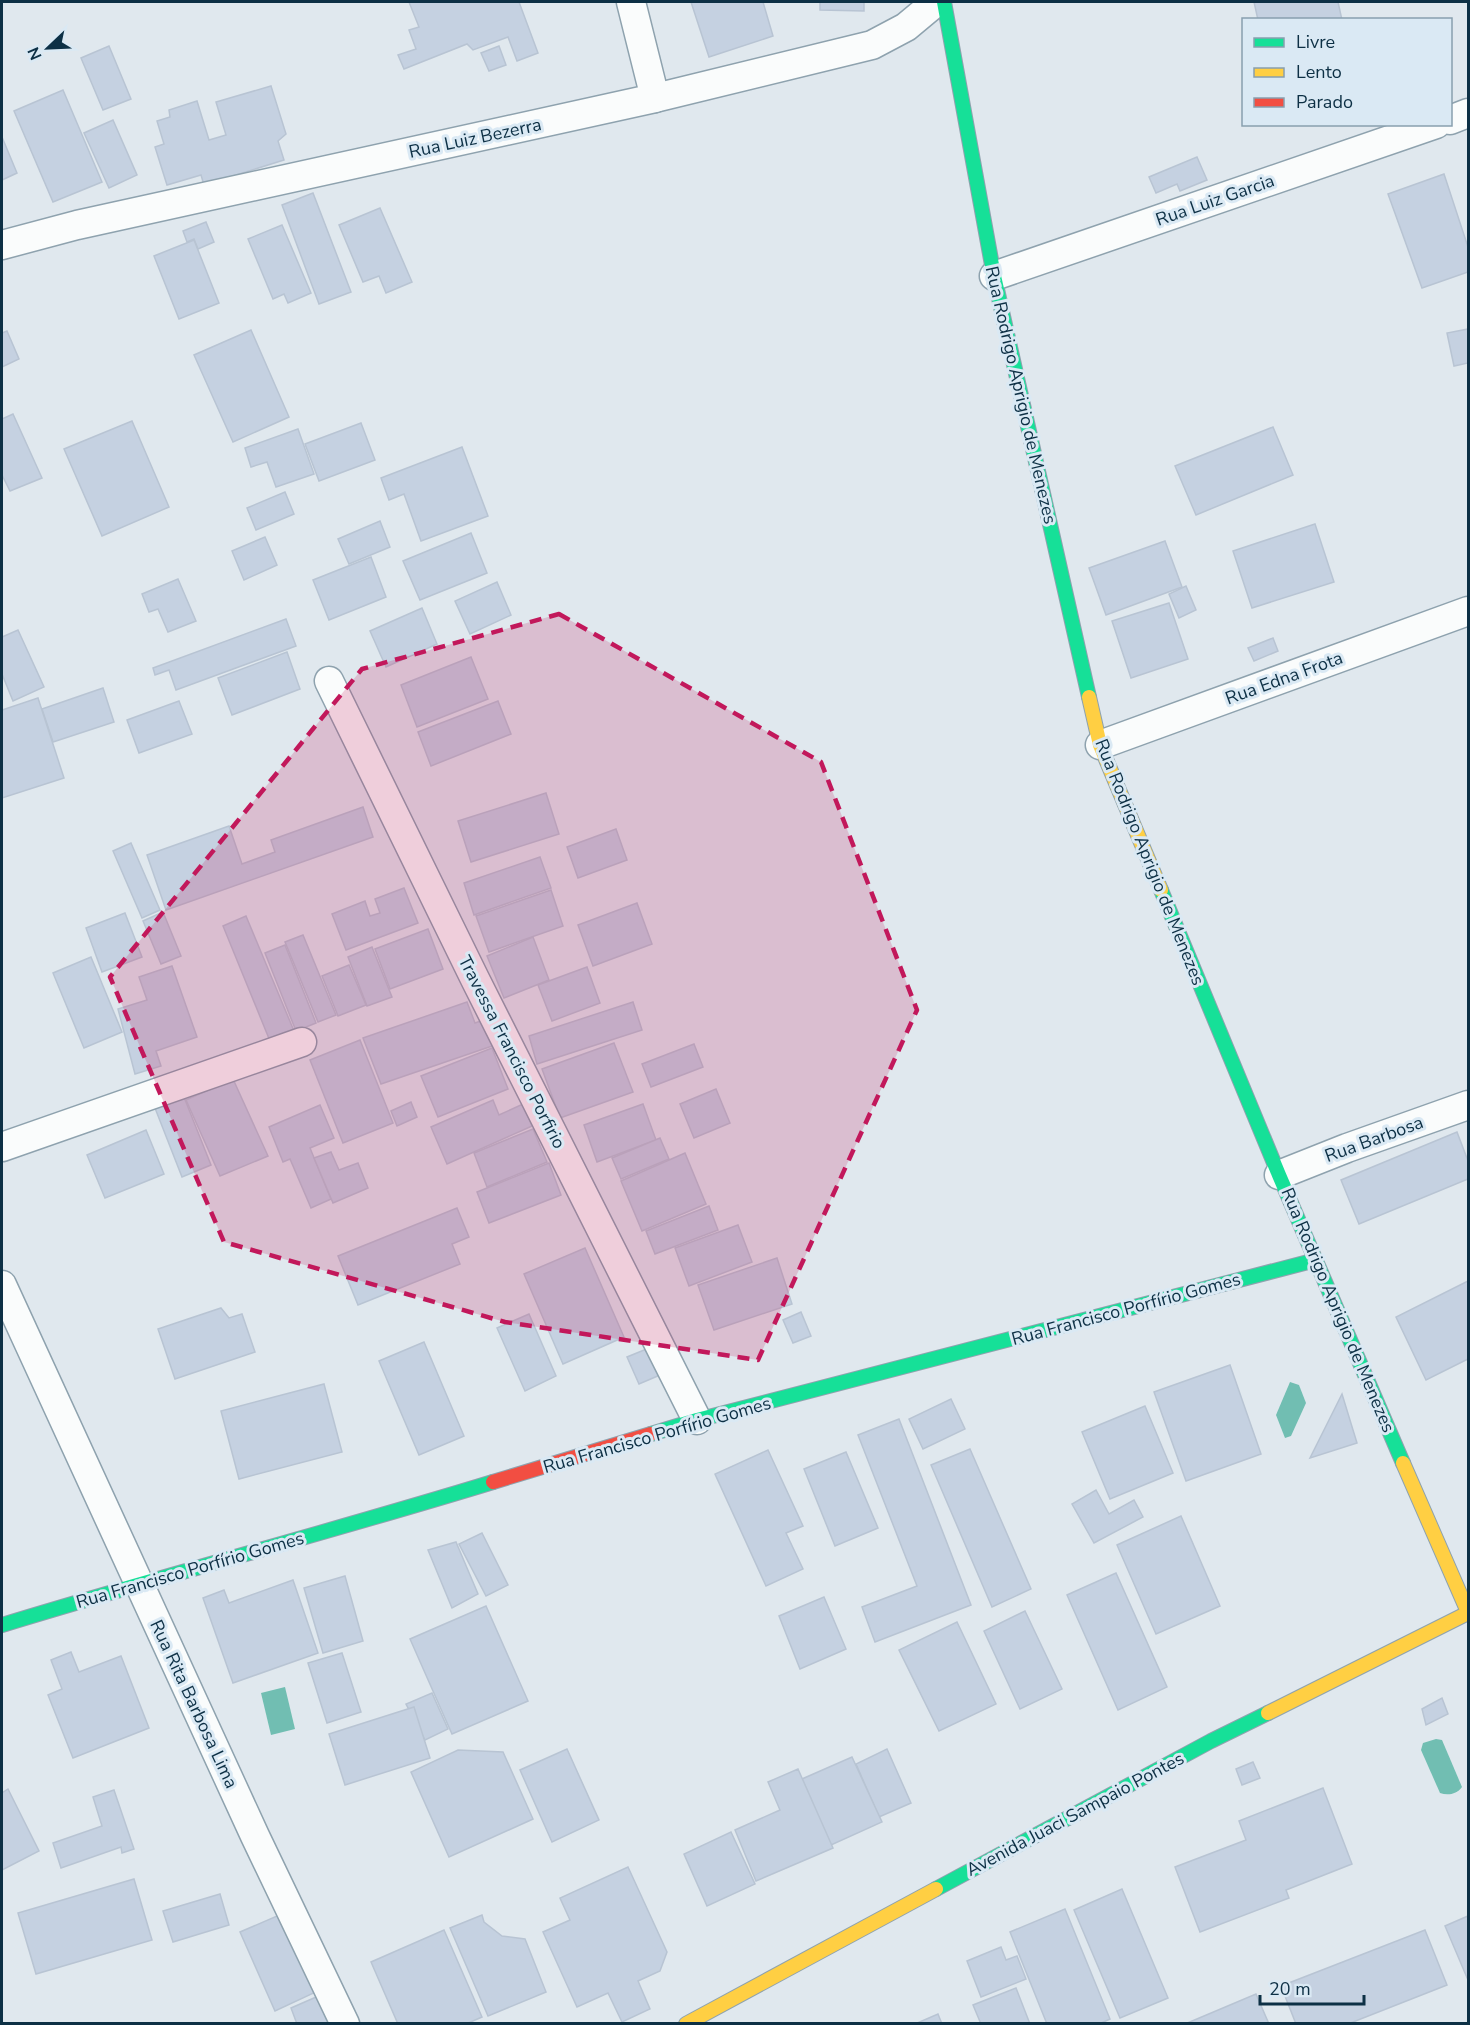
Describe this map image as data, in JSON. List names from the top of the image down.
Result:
{
  "streets": {
    "street": [
      "Rua Luiz Bezerra",
      "Rua Luiz Garcia",
      "Rua Rodrigo Aprigio de Menezes",
      "Rua Edna Frota",
      "Travessa Francisco Porfirio",
      "Rua Barbosa",
      "Rua Francisco Porfírio Gomes",
      "Rua Rita Barbosa Lima",
      "Avenida Juaci Sampaio Pontes"
    ]
  },
  "crossings": [
    ["Rua Luiz Garcia", "Rua Rodrigo Aprigio de Menezes"],
    ["Rua Rodrigo Aprigio de Menezes", "Rua Edna Frota"],
    ["Rua Rodrigo Aprigio de Menezes", "Rua Barbosa"],
    ["Rua Rodrigo Aprigio de Menezes", "Rua Francisco Porfírio Gomes"],
    ["Rua Rodrigo Aprigio de Menezes", "Avenida Juaci Sampaio Pontes"],
    ["Travessa Francisco Porfirio", "Rua Francisco Porfírio Gomes"],
    ["Rua Francisco Porfírio Gomes", "Rua Rita Barbosa Lima"]
  ],
  "legend": ["Livre", "Lento", "Parado"],
  "scale_bar": "20 m",
  "north": "bottom left"
}
